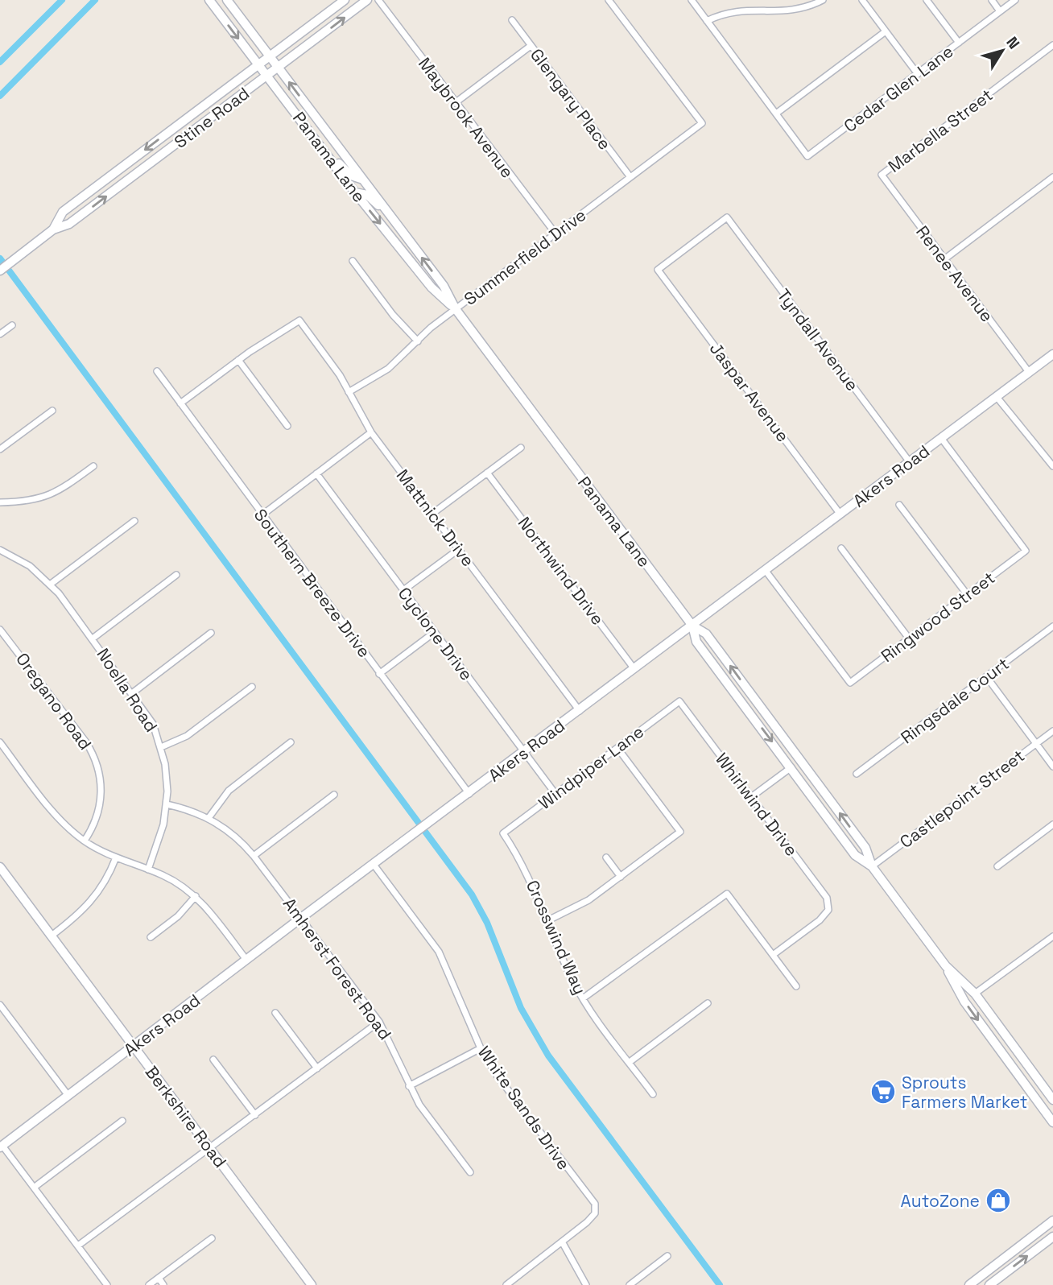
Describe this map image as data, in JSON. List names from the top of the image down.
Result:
{
  "streets": {
    "main road": [
      "Stine Road",
      "Panama Lane",
      "Akers Road",
      "Berkshire Road"
    ],
    "street": [
      "Cedar Glen Lane",
      "Glengary Place",
      "Maybrook Avenue",
      "Marbella Street",
      "Summerfield Drive",
      "Renee Avenue",
      "Tyndall Avenue",
      "Jaspar Avenue",
      "Mattnick Drive",
      "Northwind Drive",
      "Southern Breeze Drive",
      "Ringwood Street",
      "Cyclone Drive",
      "Noella Road",
      "Ringsdale Court",
      "Oregano Road",
      "Windpiper Lane",
      "Castlepoint Street",
      "Whirlwind Drive",
      "Crosswind Way",
      "Amherst Forest Road",
      "White Sands Drive"
    ]
  },
  "crossings": [
    ["Glengary Place", "Summerfield Drive"],
    ["Stine Road", "Panama Lane"],
    ["Maybrook Avenue", "Summerfield Drive"],
    ["Marbella Street", "Renee Avenue"],
    ["Panama Lane", "Summerfield Drive"],
    ["Panama Lane", "Akers Road"],
    ["Panama Lane", "Castlepoint Street"],
    ["Summerfield Drive", "Mattnick Drive"],
    ["Renee Avenue", "Akers Road"],
    ["Tyndall Avenue", "Jaspar Avenue"],
    ["Tyndall Avenue", "Akers Road"],
    ["Jaspar Avenue", "Akers Road"],
    ["Akers Road", "Mattnick Drive"],
    ["Akers Road", "Northwind Drive"],
    ["Akers Road", "Southern Breeze Drive"],
    ["Akers Road", "Ringwood Street"],
    ["Akers Road", "Cyclone Drive"],
    ["Akers Road", "Amherst Forest Road"],
    ["Akers Road", "White Sands Drive"],
    ["Akers Road", "Berkshire Road"],
    ["Cyclone Drive", "Windpiper Lane"],
    ["Noella Road", "Amherst Forest Road"],
    ["Windpiper Lane", "Whirlwind Drive"],
    ["Windpiper Lane", "Crosswind Way"]
  ],
  "places": {
    "supermarket": ["Sprouts Farmers Market"],
    "shop": ["AutoZone"]
  },
  "north": "top right"
}
